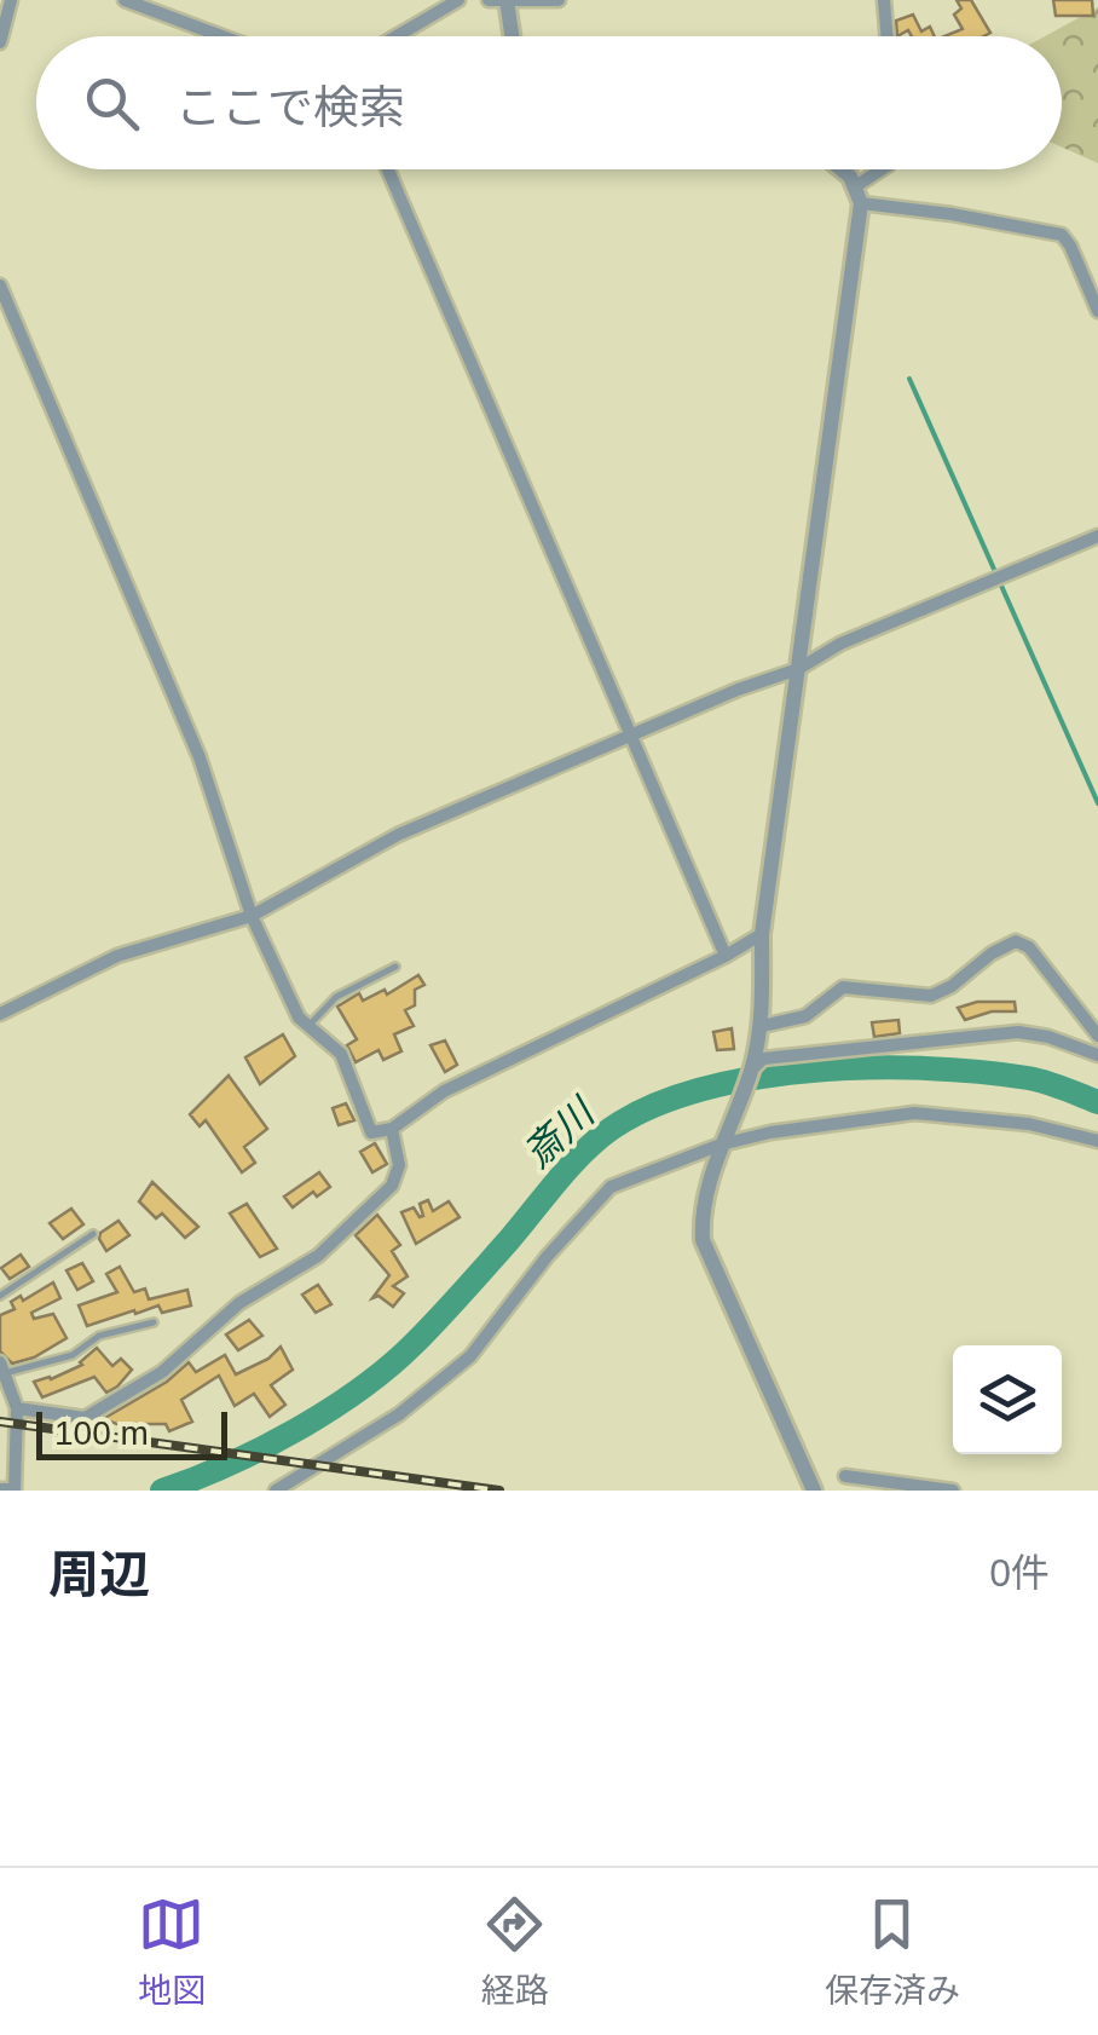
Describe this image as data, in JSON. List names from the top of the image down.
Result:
{
  "water": ["斎川"],
  "scale_bar": "100 m",
  "page": {
    "search": "ここで検索",
    "scale": "100 m",
    "heading": ["周辺", "0件"],
    "nav": ["地図", "経路", "保存済み"]
  }
}
